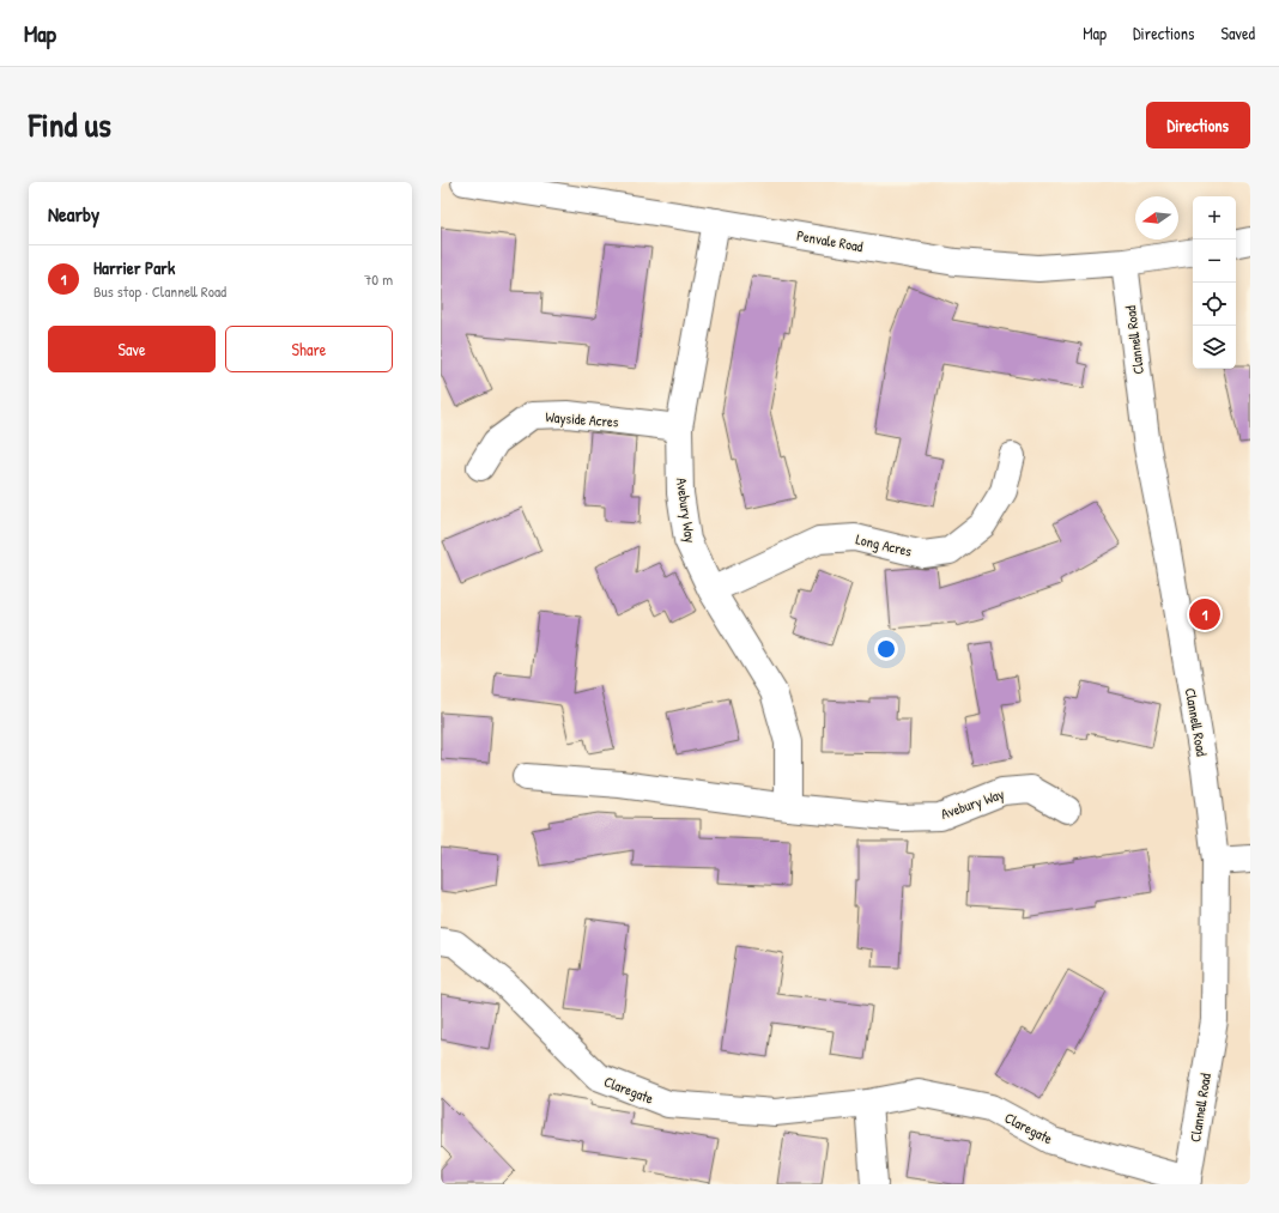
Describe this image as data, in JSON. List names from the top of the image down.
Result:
{
  "streets": {
    "street": [
      "Penvale Road",
      "Clannell Road",
      "Wayside Acres",
      "Avebury Way",
      "Long Acres",
      "Claregate"
    ]
  },
  "crossings": [
    ["Penvale Road", "Clannell Road"],
    ["Penvale Road", "Avebury Way"],
    ["Clannell Road", "Claregate"],
    ["Wayside Acres", "Avebury Way"],
    ["Avebury Way", "Long Acres"]
  ],
  "north": "left",
  "page": {
    "header": "Map",
    "nav": ["Map", "Directions", "Saved"],
    "title": "Find us",
    "buttons": [
      "Directions",
      ["Save", "Share"]
    ],
    "heading": "Nearby",
    "map_buttons": ["+", "−"],
    "list": [
      {
        "mark": "1",
        "name": "Harrier Park",
        "note": "Bus stop · Clannell Road",
        "value": "70 m"
      }
    ],
    "pins": "1"
  }
}
